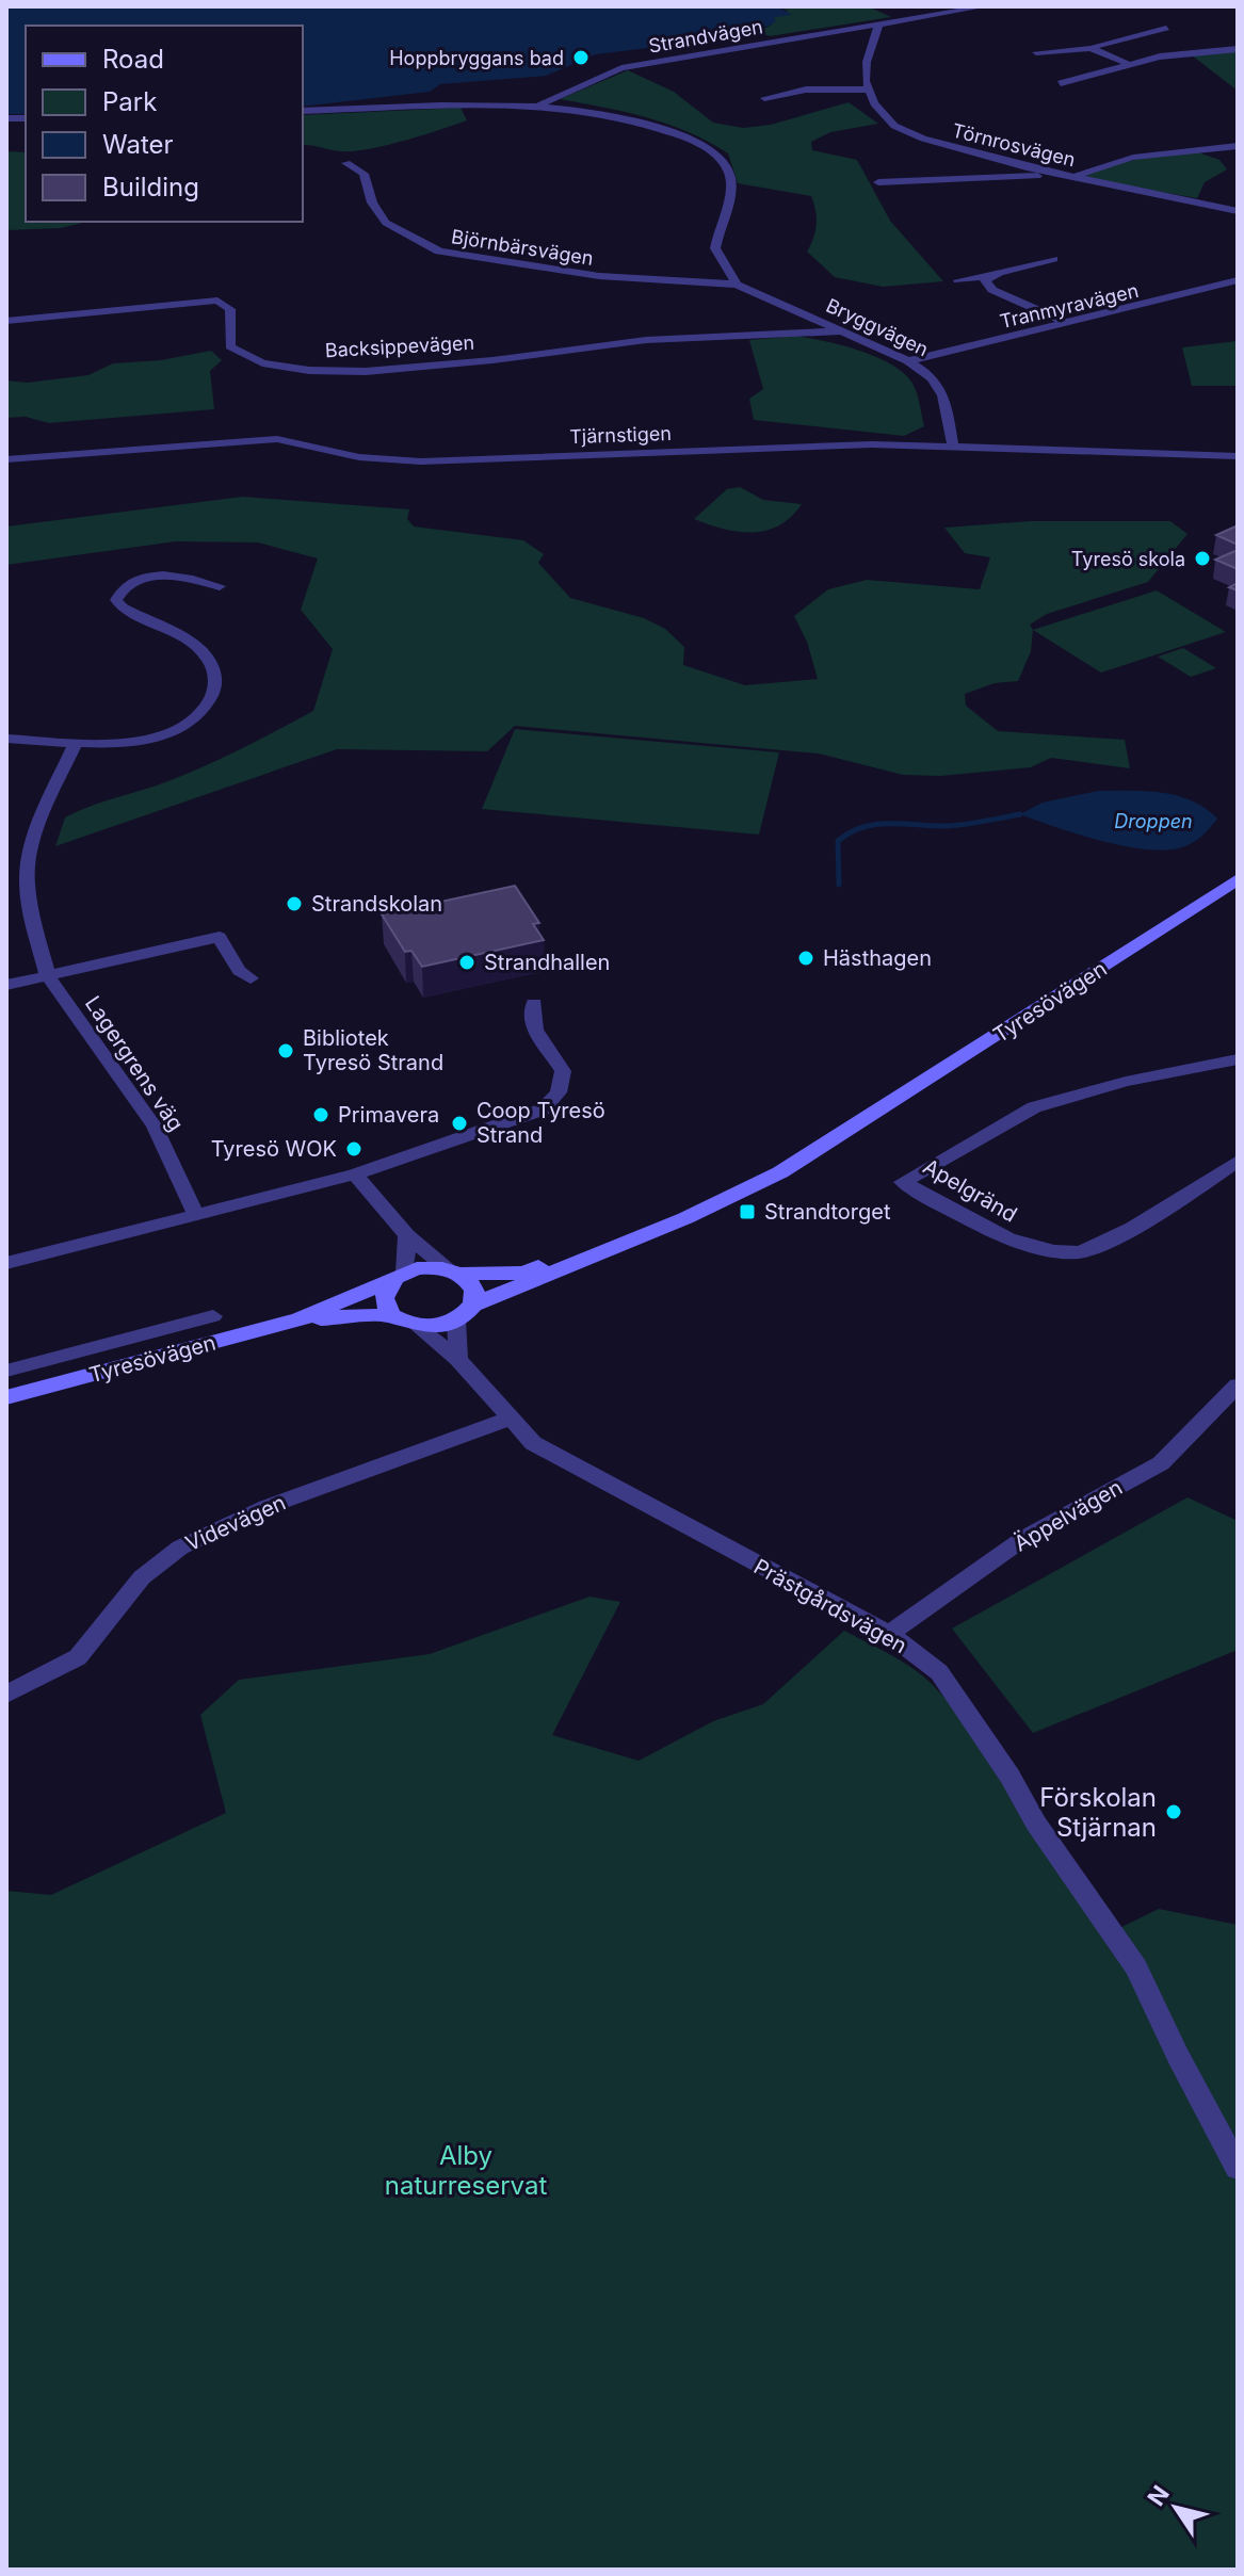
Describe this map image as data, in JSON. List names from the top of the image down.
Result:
{
  "streets": {
    "main road": ["Tyresövägen"],
    "street": [
      "Strandvägen",
      "Törnrosvägen",
      "Björnbärsvägen",
      "Tranmyravägen",
      "Bryggvägen",
      "Backsippevägen",
      "Tjärnstigen",
      "Lagergrens väg",
      "Apelgränd",
      "Äppelvägen",
      "Videvägen",
      "Prästgårdsvägen"
    ]
  },
  "crossings": [
    ["Strandvägen", "Björnbärsvägen"],
    ["Strandvägen", "Bryggvägen"],
    ["Björnbärsvägen", "Bryggvägen"],
    ["Tranmyravägen", "Bryggvägen"],
    ["Bryggvägen", "Backsippevägen"],
    ["Bryggvägen", "Tjärnstigen"],
    ["Tyresövägen", "Prästgårdsvägen"],
    ["Äppelvägen", "Prästgårdsvägen"],
    ["Videvägen", "Prästgårdsvägen"]
  ],
  "water": ["Droppen"],
  "parks": ["Alby naturreservat"],
  "places": {
    "other": [
      "Hoppbryggans bad",
      "Tyresö skola",
      "Strandskolan",
      "Hästhagen",
      "Strandhallen",
      "Bibliotek Tyresö Strand",
      "Primavera",
      "Coop Tyresö Strand",
      "Tyresö WOK",
      "Förskolan Stjärnan"
    ],
    "transit": ["Strandtorget"]
  },
  "legend": [
    "Road",
    "Park",
    "Water",
    "Building"
  ],
  "north": "top left"
}
